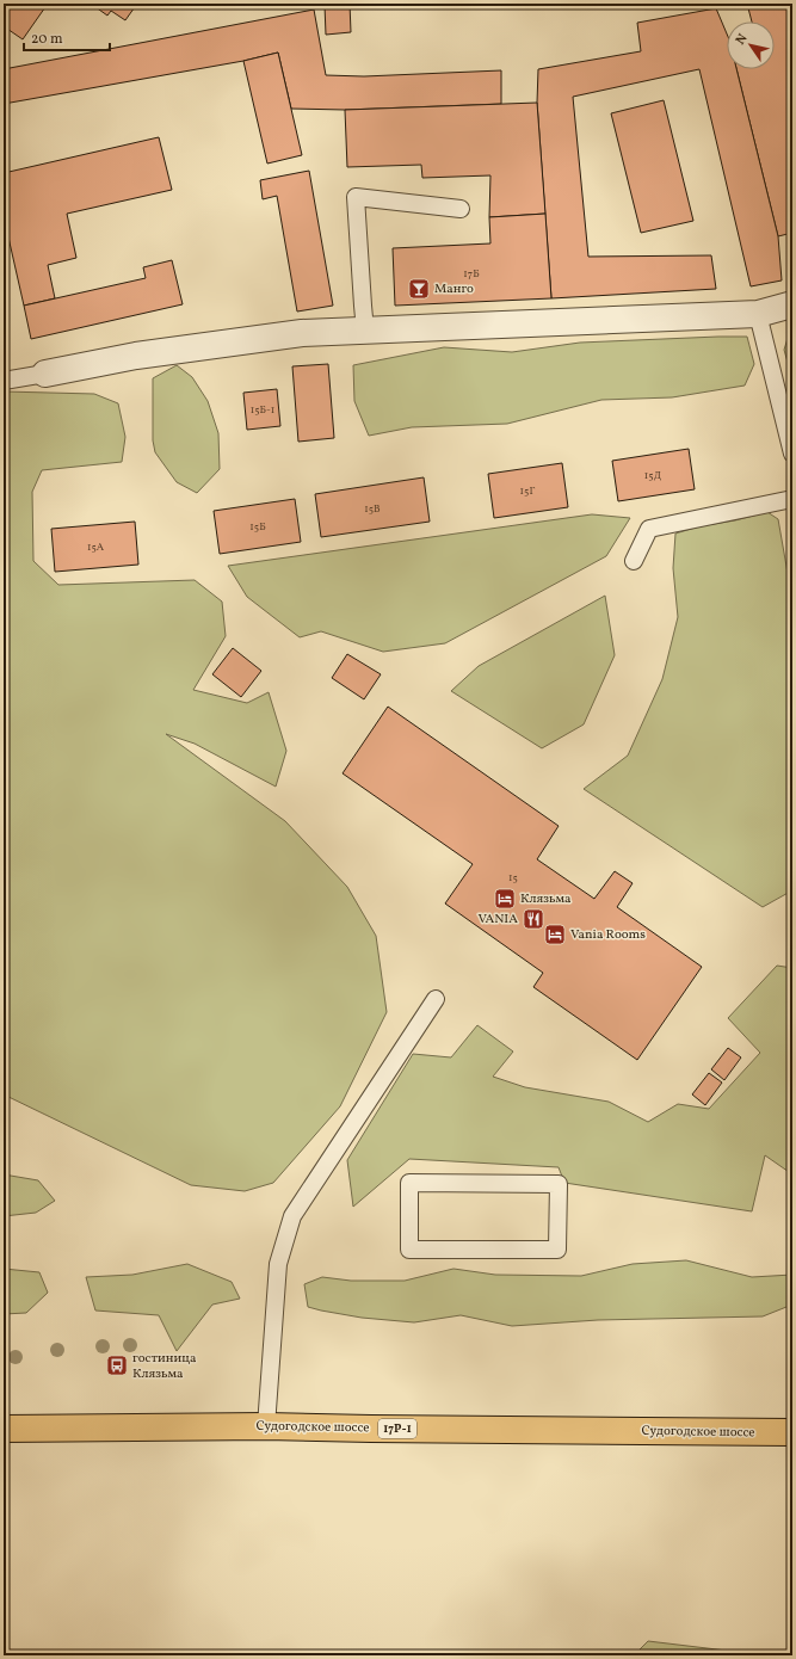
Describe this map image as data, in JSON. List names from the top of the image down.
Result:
{
  "streets": {
    "main road": ["Судогодское шоссе", "17Р-1"]
  },
  "places": {
    "bar": ["Манго"],
    "hotel": ["Клязьма", "Vania Rooms"],
    "restaurant": ["VANIA"],
    "bus stop": ["гостиница Клязьма"]
  },
  "house_numbers": [
    "17Б",
    "15Б-1",
    "15Д",
    "15Г",
    "15В",
    "15Б",
    "15А",
    "15"
  ],
  "scale_bar": "20 m",
  "north": "top left"
}
